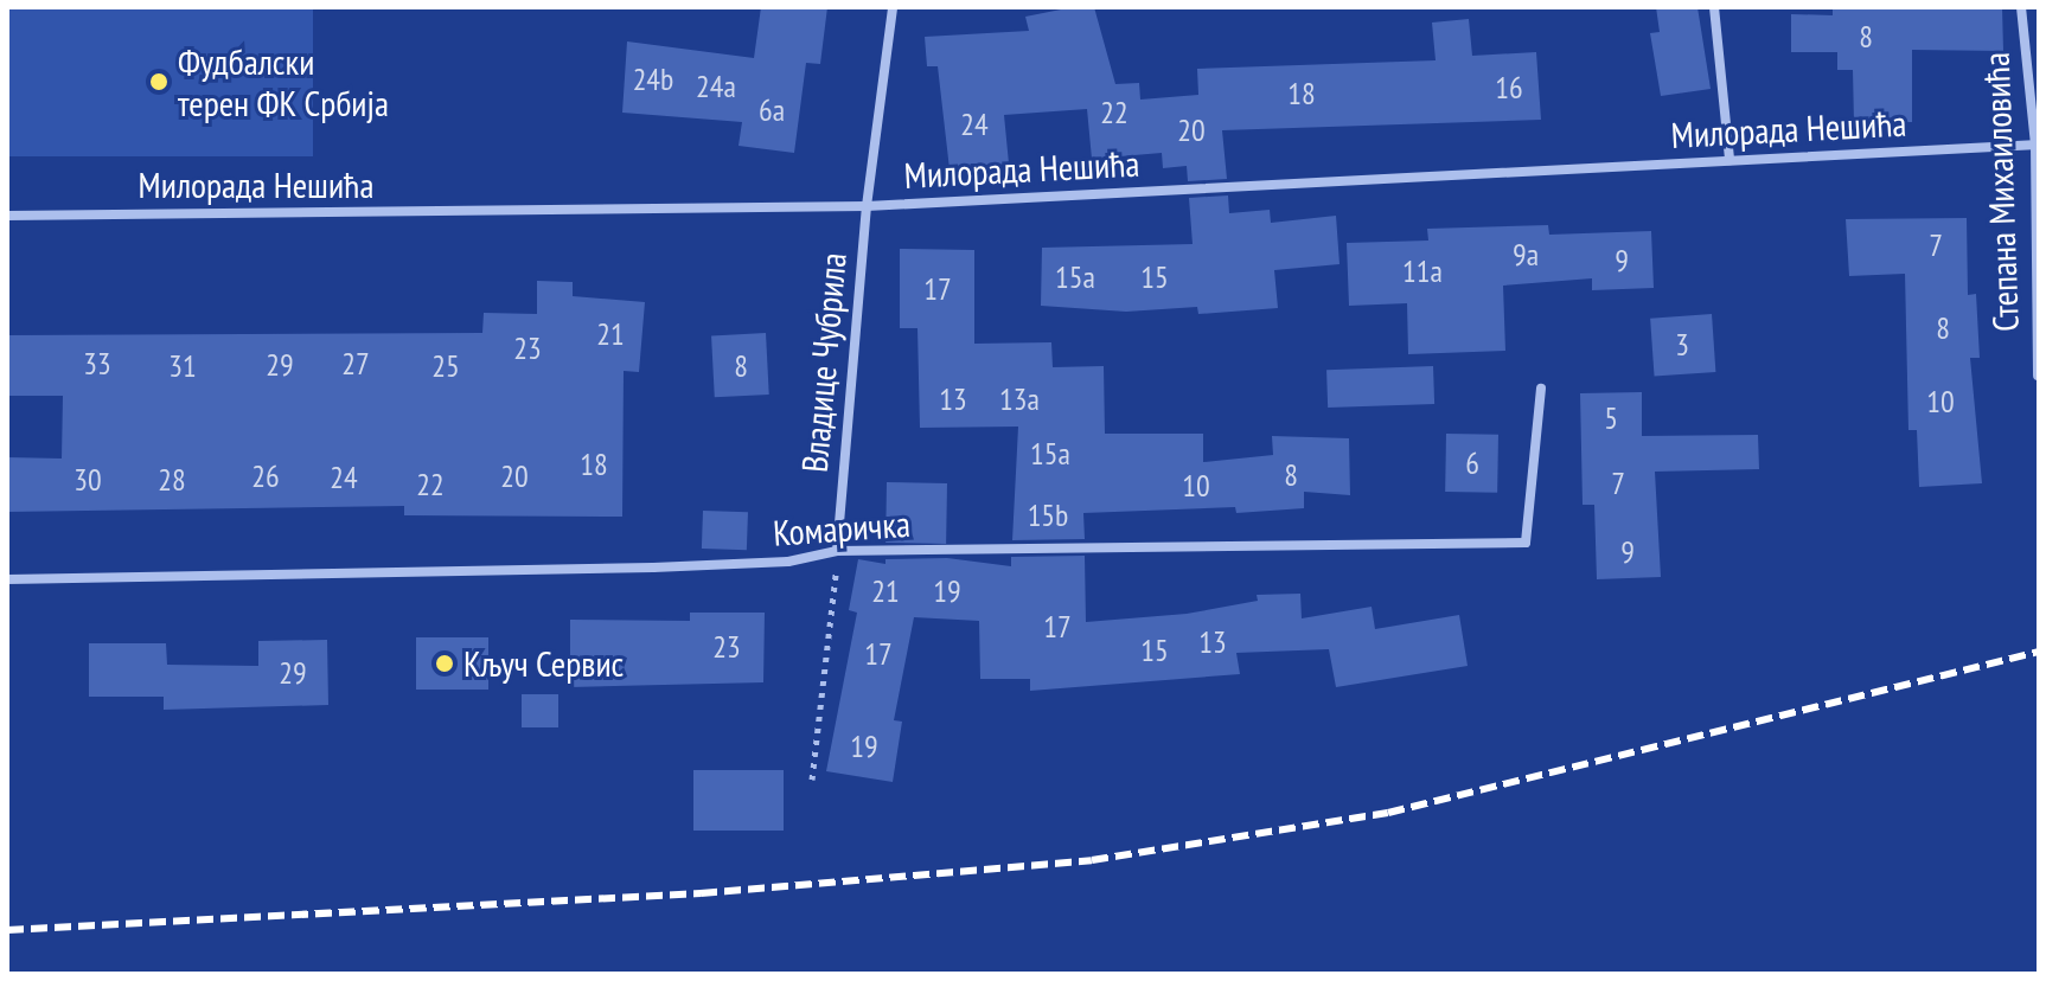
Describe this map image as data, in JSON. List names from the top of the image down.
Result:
{
  "streets": {
    "street": [
      "Милорада Нешића",
      "Степана Михаиловића",
      "Владице Чубрила",
      "Комаричка"
    ]
  },
  "crossings": [
    ["Милорада Нешића", "Степана Михаиловића"],
    ["Милорада Нешића", "Владице Чубрила"],
    ["Владице Чубрила", "Комаричка"]
  ],
  "places": ["Фудбалски терен ФК Србија", "Кључ Сервис"],
  "house_numbers": [
    "8",
    "24b",
    "24a",
    "16",
    "18",
    "6a",
    "22",
    "24",
    "20",
    "7",
    "9a",
    "9",
    "11a",
    "15a",
    "15",
    "17",
    "8",
    "21",
    "3",
    "23",
    "33",
    "27",
    "29",
    "31",
    "25",
    "8",
    "13",
    "13a",
    "10",
    "5",
    "15a",
    "6",
    "18",
    "8",
    "26",
    "20",
    "24",
    "30",
    "28",
    "7",
    "22",
    "10",
    "15b",
    "9",
    "21",
    "19",
    "17",
    "13",
    "23",
    "15",
    "17",
    "29",
    "19"
  ]
}
